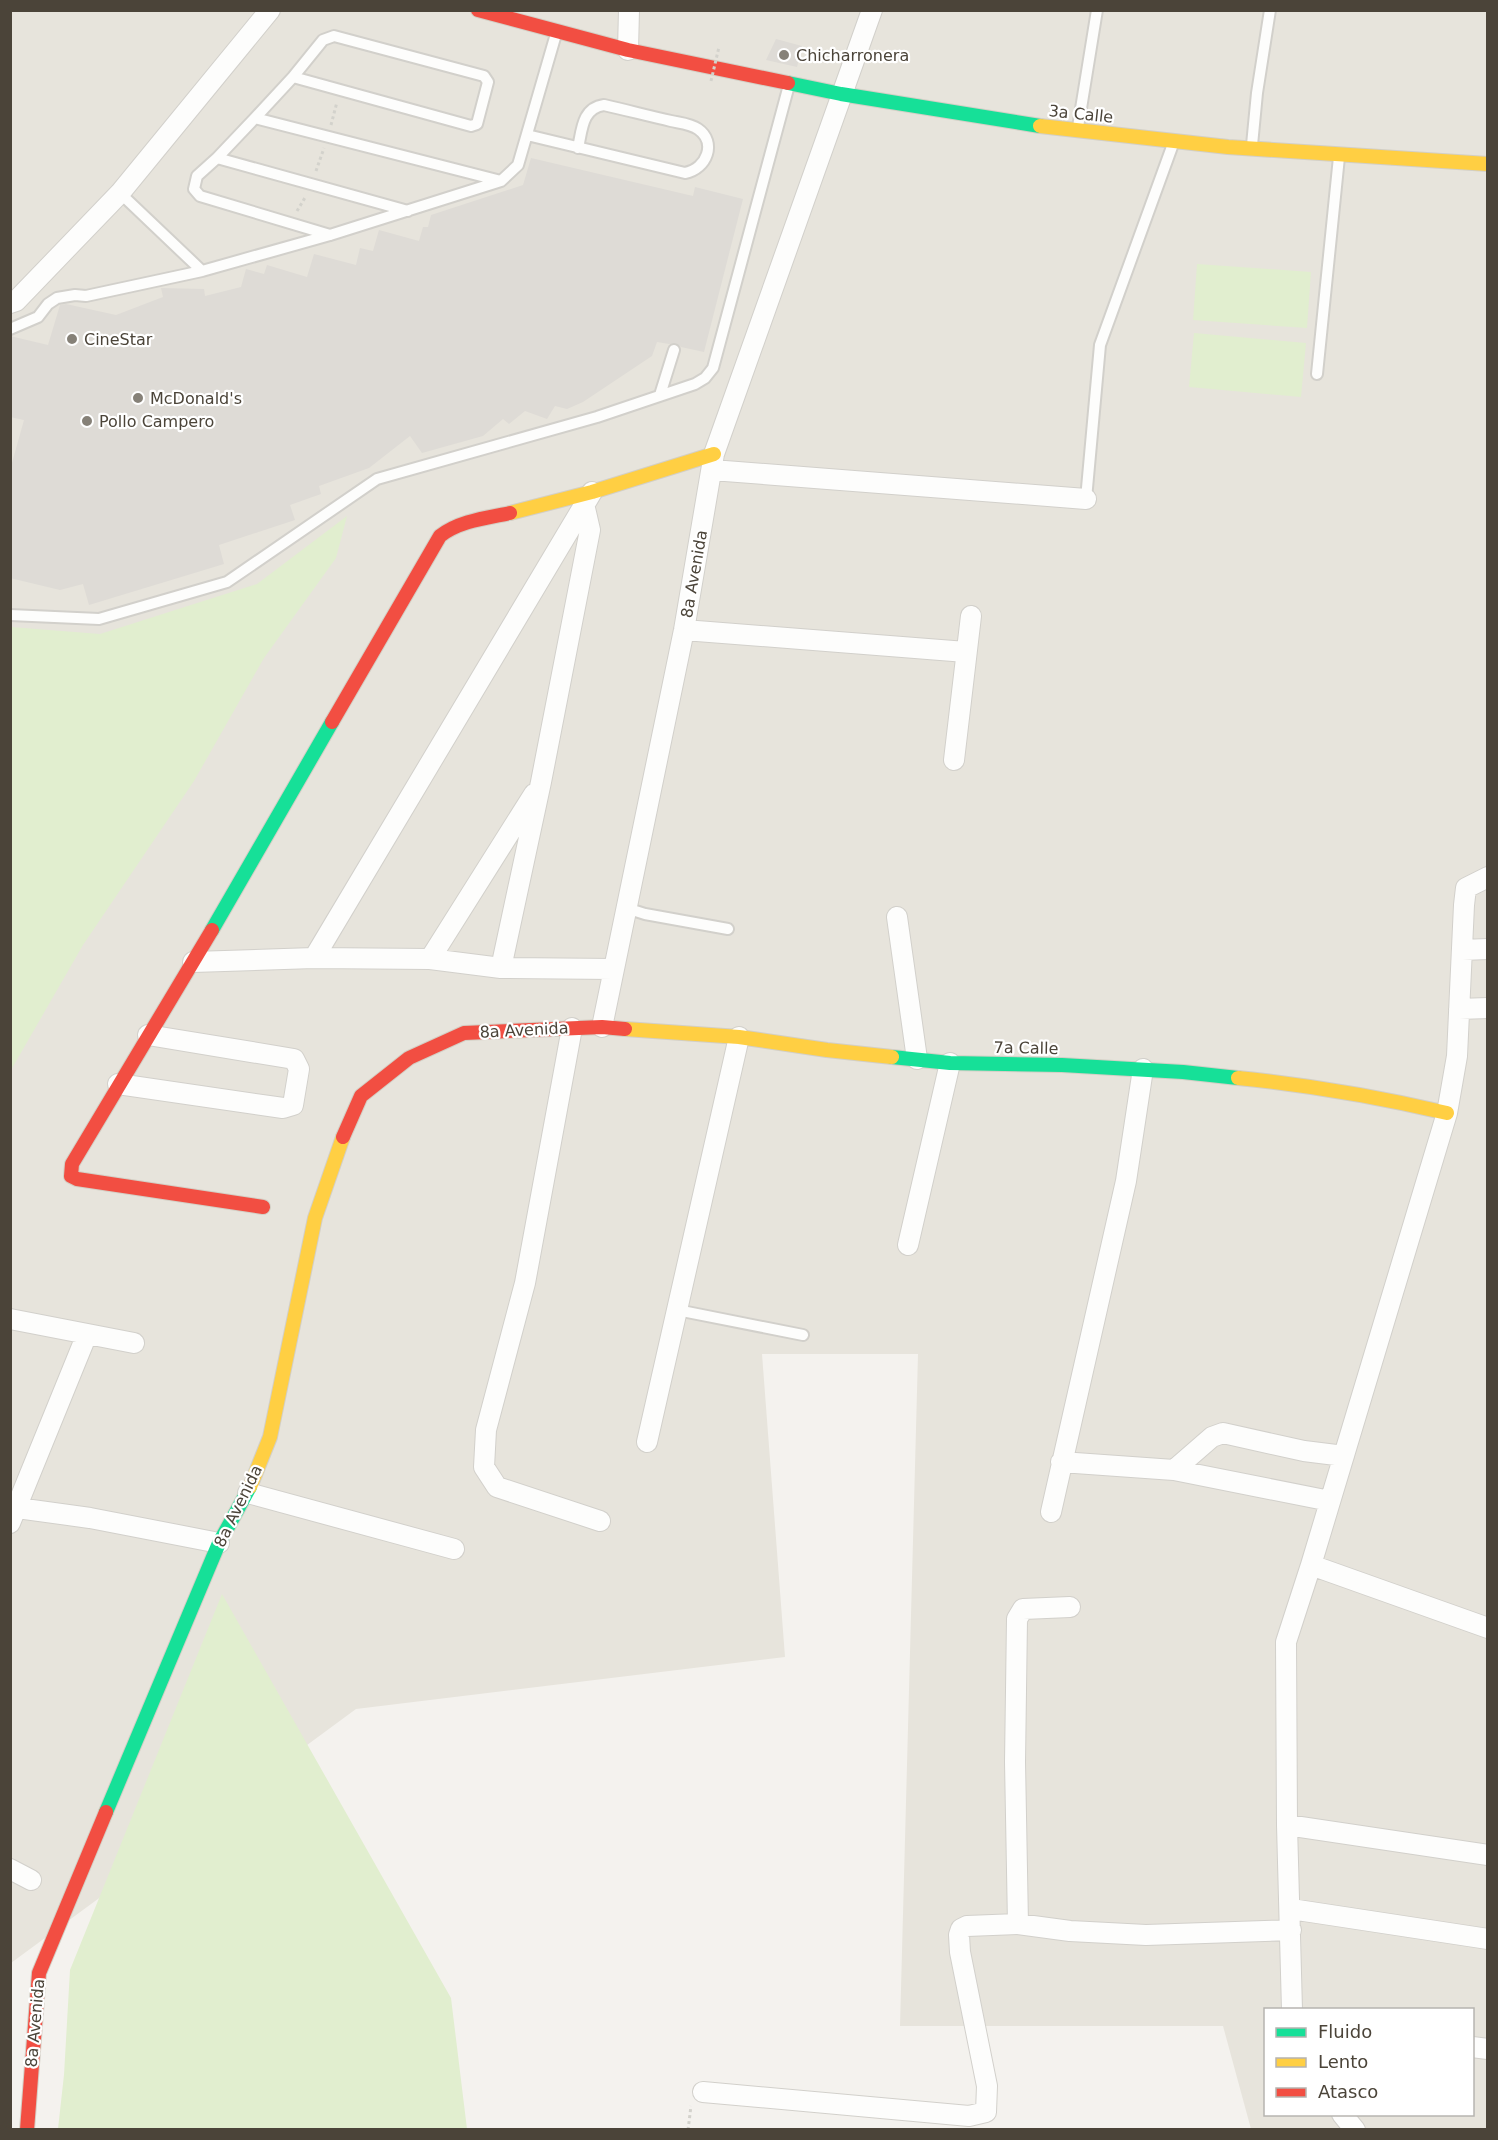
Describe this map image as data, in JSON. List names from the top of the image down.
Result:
{
  "streets": {
    "street": ["3a Calle", "8a Avenida", "7a Calle"]
  },
  "crossings": [
    ["3a Calle", "8a Avenida"],
    ["8a Avenida", "7a Calle"]
  ],
  "places": [
    "Chicharronera",
    "CineStar",
    "McDonald's",
    "Pollo Campero"
  ],
  "legend": ["Fluido", "Lento", "Atasco"]
}
